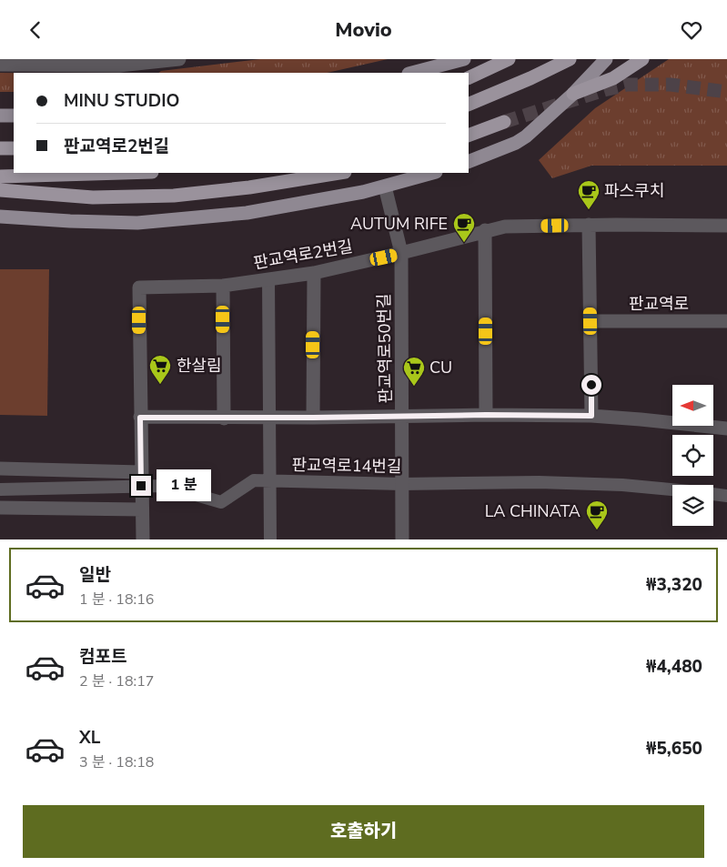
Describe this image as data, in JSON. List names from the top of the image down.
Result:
{
  "streets": {
    "street": [
      "판교역로2번길",
      "판교역로",
      "판교역로50번길",
      "판교역로14번길"
    ]
  },
  "crossings": [
    ["판교역로2번길", "판교역로50번길"],
    ["판교역로2번길", "판교역로14번길"],
    ["판교역로50번길", "판교역로14번길"]
  ],
  "places": {
    "cafe": ["파스쿠치", "AUTUM RIFE", "LA CHINATA"],
    "supermarket": ["한살림", "CU"]
  },
  "north": "left",
  "page": {
    "header": "Movio",
    "banner": ["MINU STUDIO", "판교역로2번길"],
    "bubble": "1 분",
    "list": [
      {
        "name": "일반",
        "note": "1 분 · 18:16",
        "value": "₩3,320"
      },
      {
        "name": "컴포트",
        "note": "2 분 · 18:17",
        "value": "₩4,480"
      },
      {
        "name": "XL",
        "note": "3 분 · 18:18",
        "value": "₩5,650"
      }
    ],
    "buttons": "호출하기"
  }
}
